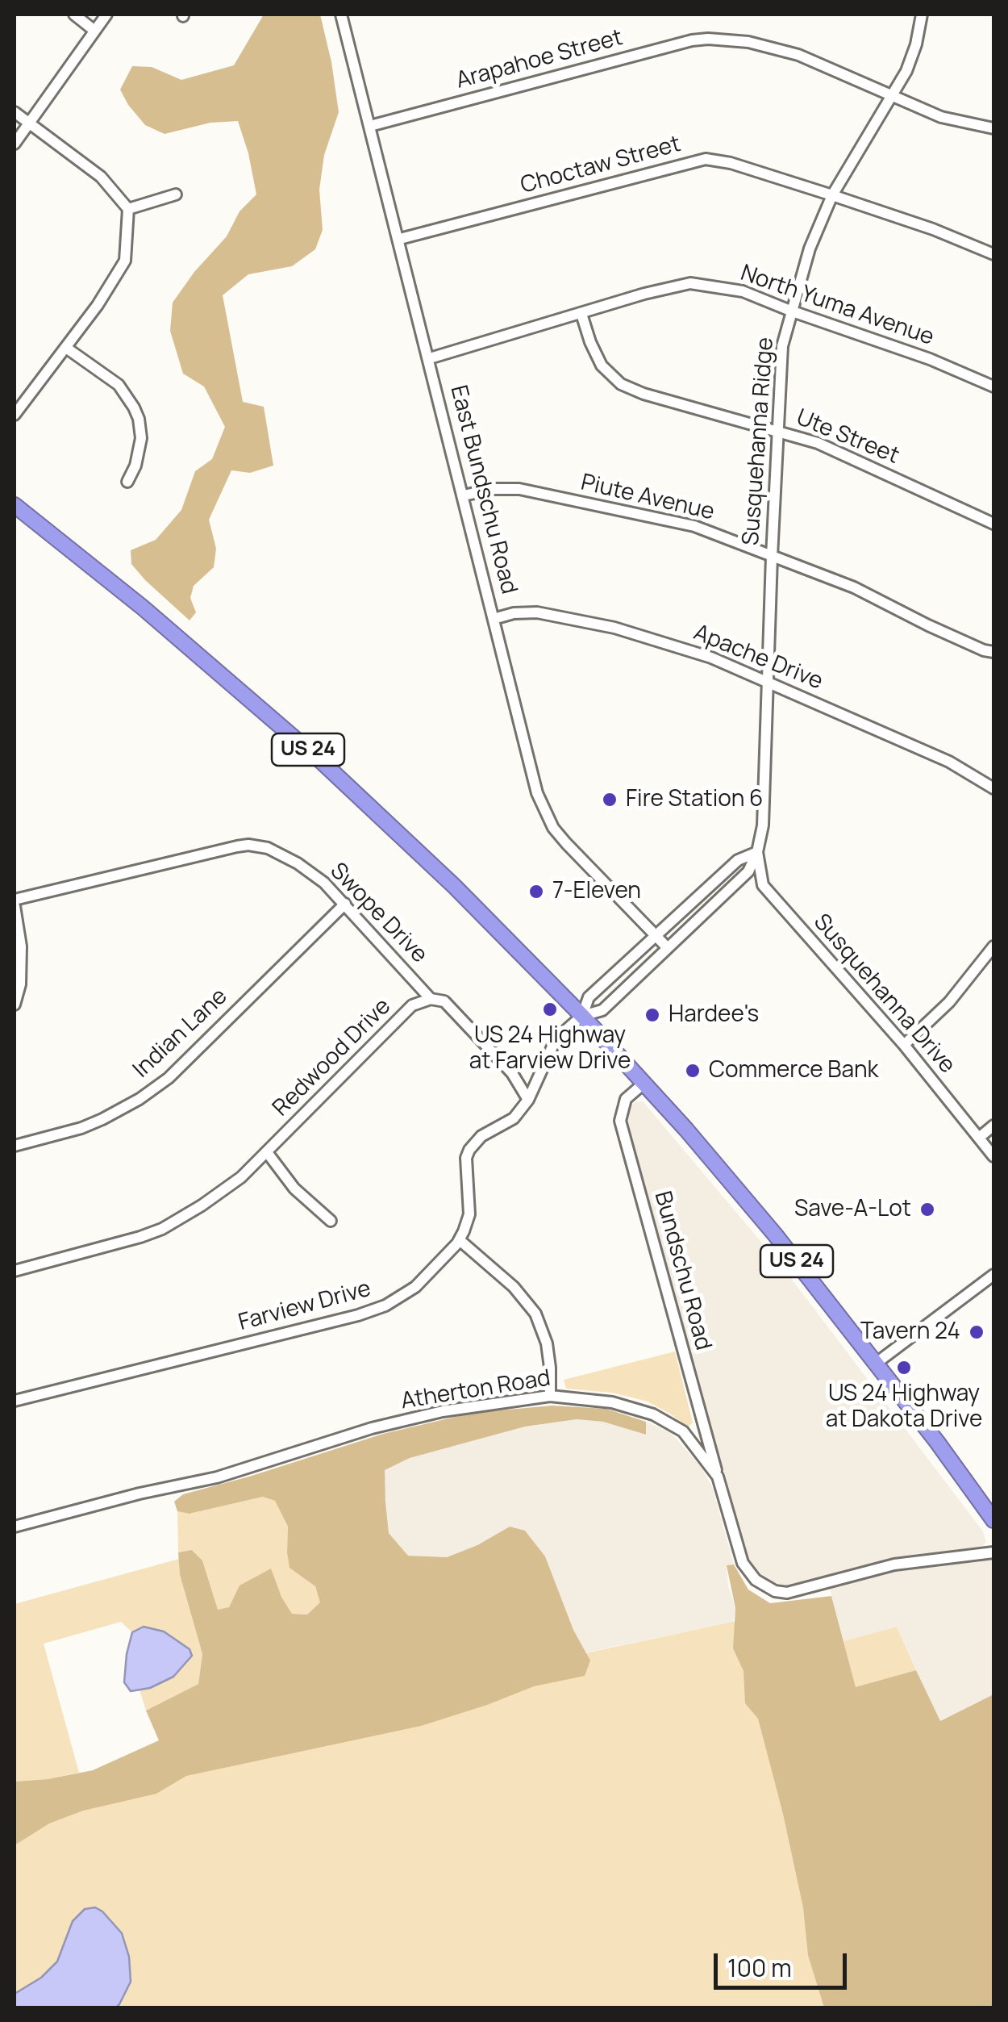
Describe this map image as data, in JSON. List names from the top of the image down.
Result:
{
  "streets": {
    "highway": ["US 24"],
    "street": [
      "Arapahoe Street",
      "Choctaw Street",
      "North Yuma Avenue",
      "Ute Street",
      "Susquehanna Ridge",
      "East Bundschu Road",
      "Piute Avenue",
      "Apache Drive",
      "Swope Drive",
      "Susquehanna Drive",
      "Indian Lane",
      "Redwood Drive",
      "Bundschu Road",
      "Farview Drive",
      "Atherton Road"
    ]
  },
  "crossings": [
    ["Arapahoe Street", "Susquehanna Ridge"],
    ["Arapahoe Street", "East Bundschu Road"],
    ["Choctaw Street", "Susquehanna Ridge"],
    ["Choctaw Street", "East Bundschu Road"],
    ["North Yuma Avenue", "Ute Street"],
    ["North Yuma Avenue", "Susquehanna Ridge"],
    ["North Yuma Avenue", "East Bundschu Road"],
    ["Ute Street", "Susquehanna Ridge"],
    ["Susquehanna Ridge", "East Bundschu Road"],
    ["Susquehanna Ridge", "Piute Avenue"],
    ["Susquehanna Ridge", "Apache Drive"],
    ["Susquehanna Ridge", "US 24"],
    ["Susquehanna Ridge", "Susquehanna Drive"],
    ["East Bundschu Road", "Piute Avenue"],
    ["East Bundschu Road", "Apache Drive"],
    ["US 24", "Bundschu Road"],
    ["Swope Drive", "Indian Lane"],
    ["Swope Drive", "Redwood Drive"],
    ["Bundschu Road", "Atherton Road"]
  ],
  "places": [
    "Fire Station 6",
    "7-Eleven",
    "US 24 Highway at Farview Drive",
    "Hardee's",
    "Commerce Bank",
    "Save-A-Lot",
    "Tavern 24",
    "US 24 Highway at Dakota Drive"
  ],
  "scale_bar": "100 m"
}
